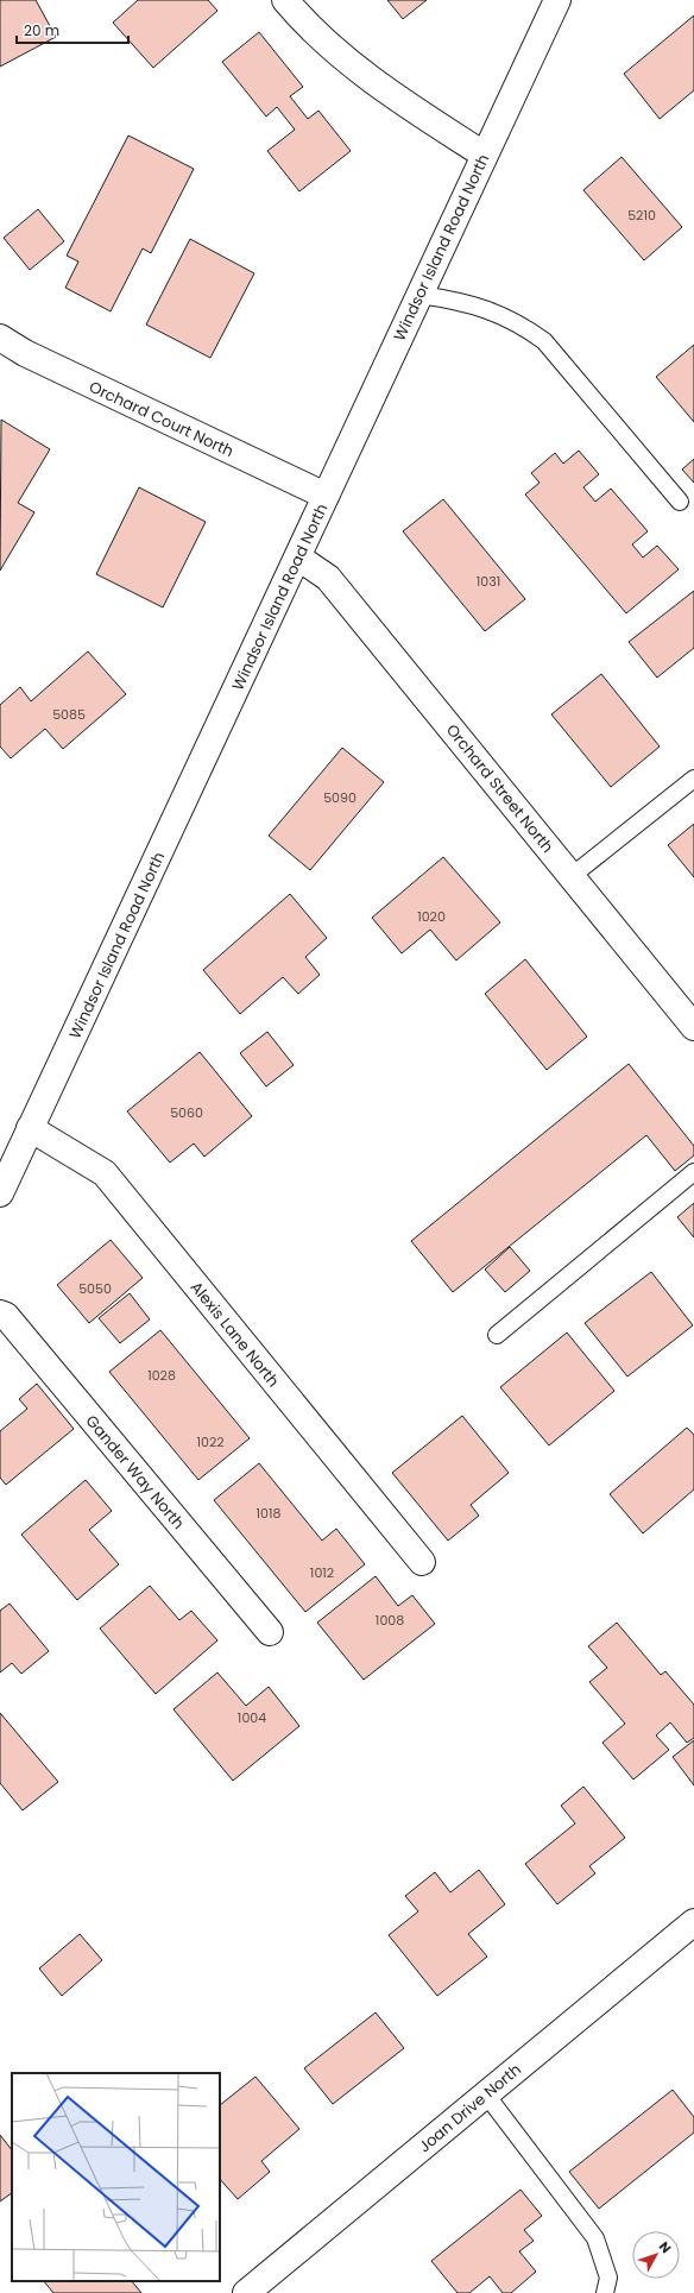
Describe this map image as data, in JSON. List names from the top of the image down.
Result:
{
  "streets": {
    "street": [
      "Windsor Island Road North",
      "Orchard Court North",
      "Orchard Street North",
      "Alexis Lane North",
      "Gander Way North",
      "Joan Drive North"
    ]
  },
  "crossings": [
    ["Windsor Island Road North", "Orchard Court North"],
    ["Windsor Island Road North", "Orchard Street North"],
    ["Windsor Island Road North", "Alexis Lane North"]
  ],
  "house_numbers": [
    "5210",
    "1031",
    "5085",
    "5090",
    "1020",
    "5060",
    "5050",
    "1028",
    "1022",
    "1018",
    "1012",
    "1008",
    "1004"
  ],
  "scale_bar": "20 m",
  "north": "top right"
}
